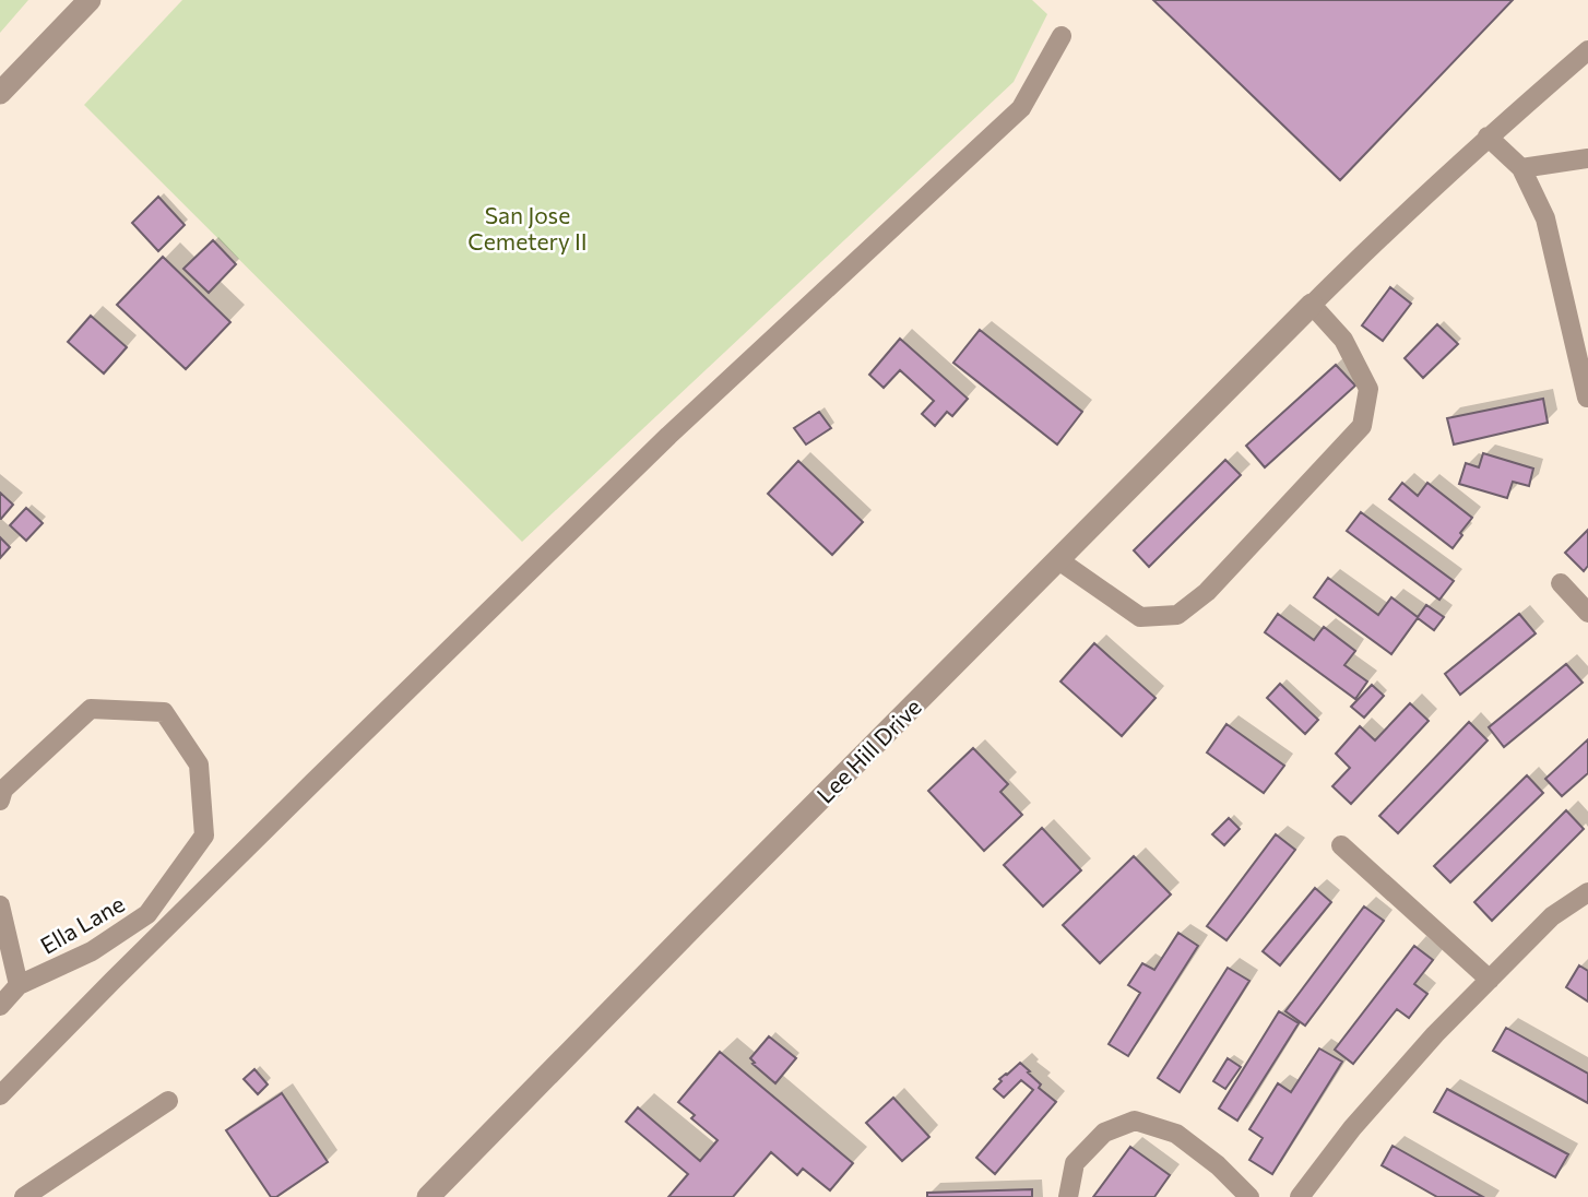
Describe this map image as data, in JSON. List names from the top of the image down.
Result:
{
  "streets": {
    "street": ["Lee Hill Drive"],
    "lane": ["Ella Lane"]
  },
  "parks": ["San Jose Cemetery II"]
}
